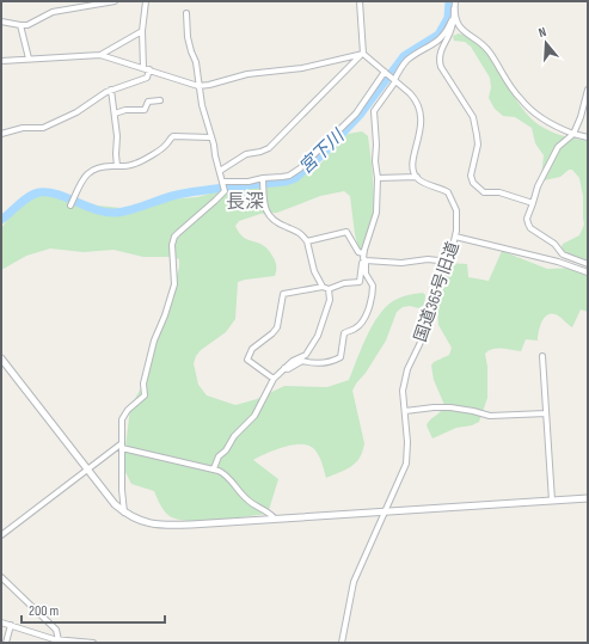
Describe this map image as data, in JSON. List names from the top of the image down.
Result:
{
  "streets": {
    "street": ["国道365号旧道"]
  },
  "districts": ["長深"],
  "water": ["宮下川"],
  "scale_bar": "200 m",
  "north": "top"
}
